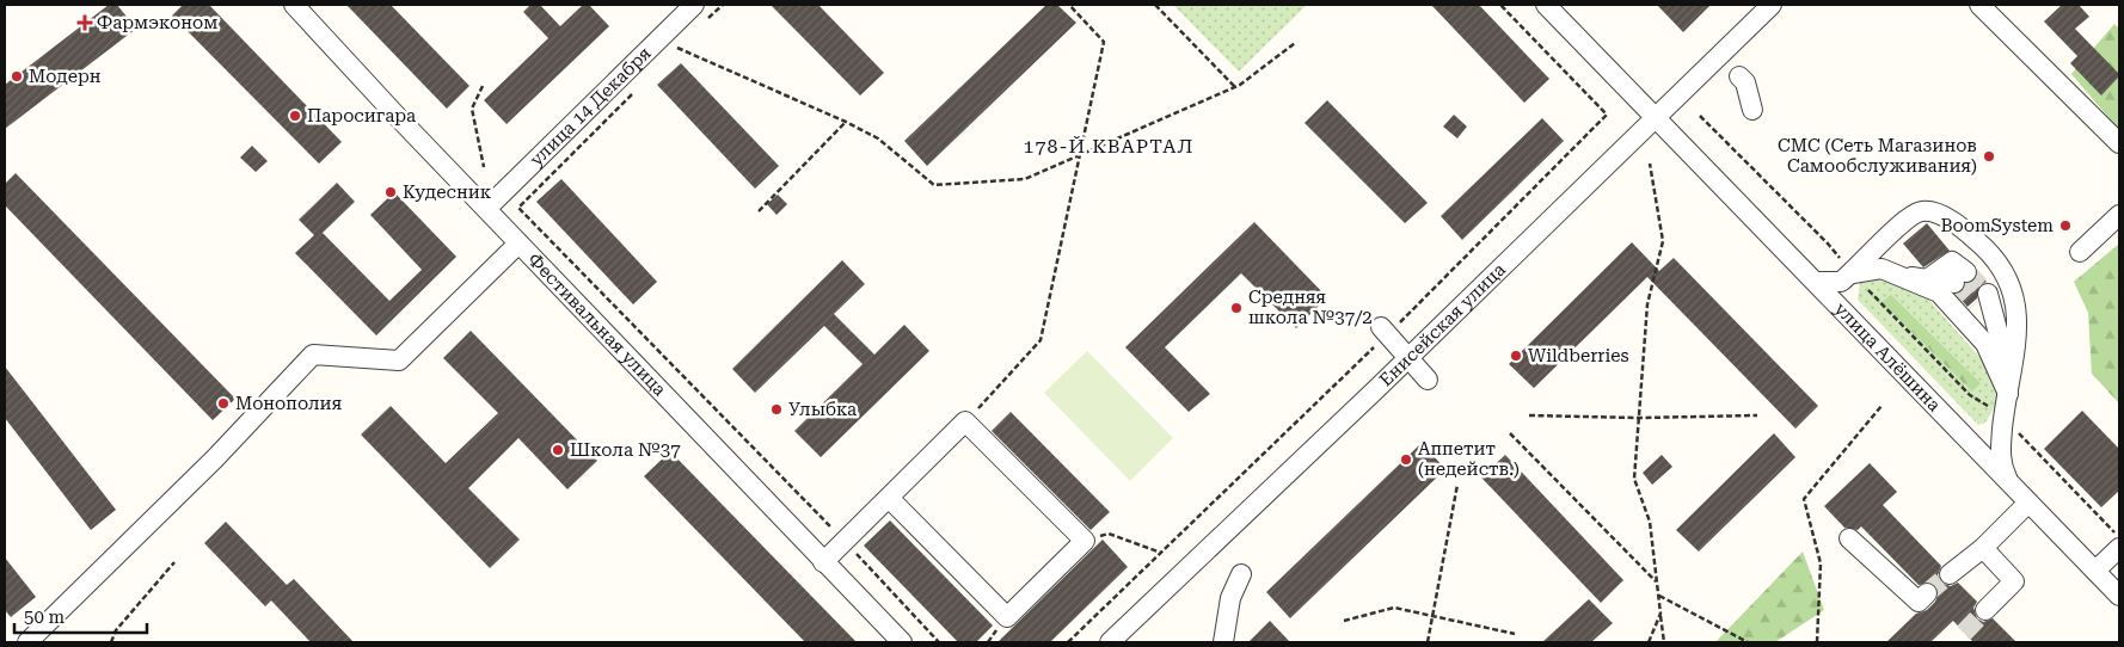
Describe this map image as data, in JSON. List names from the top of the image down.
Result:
{
  "streets": {
    "street": [
      "улица 14 Декабря",
      "Фестивальная улица",
      "Енисейская улица",
      "улица Алёшина"
    ]
  },
  "crossings": [
    ["улица 14 Декабря", "Фестивальная улица"],
    ["Енисейская улица", "улица Алёшина"]
  ],
  "districts": ["178-Й КВАРТАЛ"],
  "places": {
    "health": ["Фармэконом"],
    "other": [
      "Модерн",
      "Паросигара",
      "СМС (Сеть Магазинов Самообслуживания)",
      "Кудесник",
      "BoomSystem",
      "Средняя школа №37/2",
      "Wildberries",
      "Монополия",
      "Улыбка",
      "Школа №37",
      "Аппетит (недейств.)"
    ]
  },
  "scale_bar": "50 m"
}
